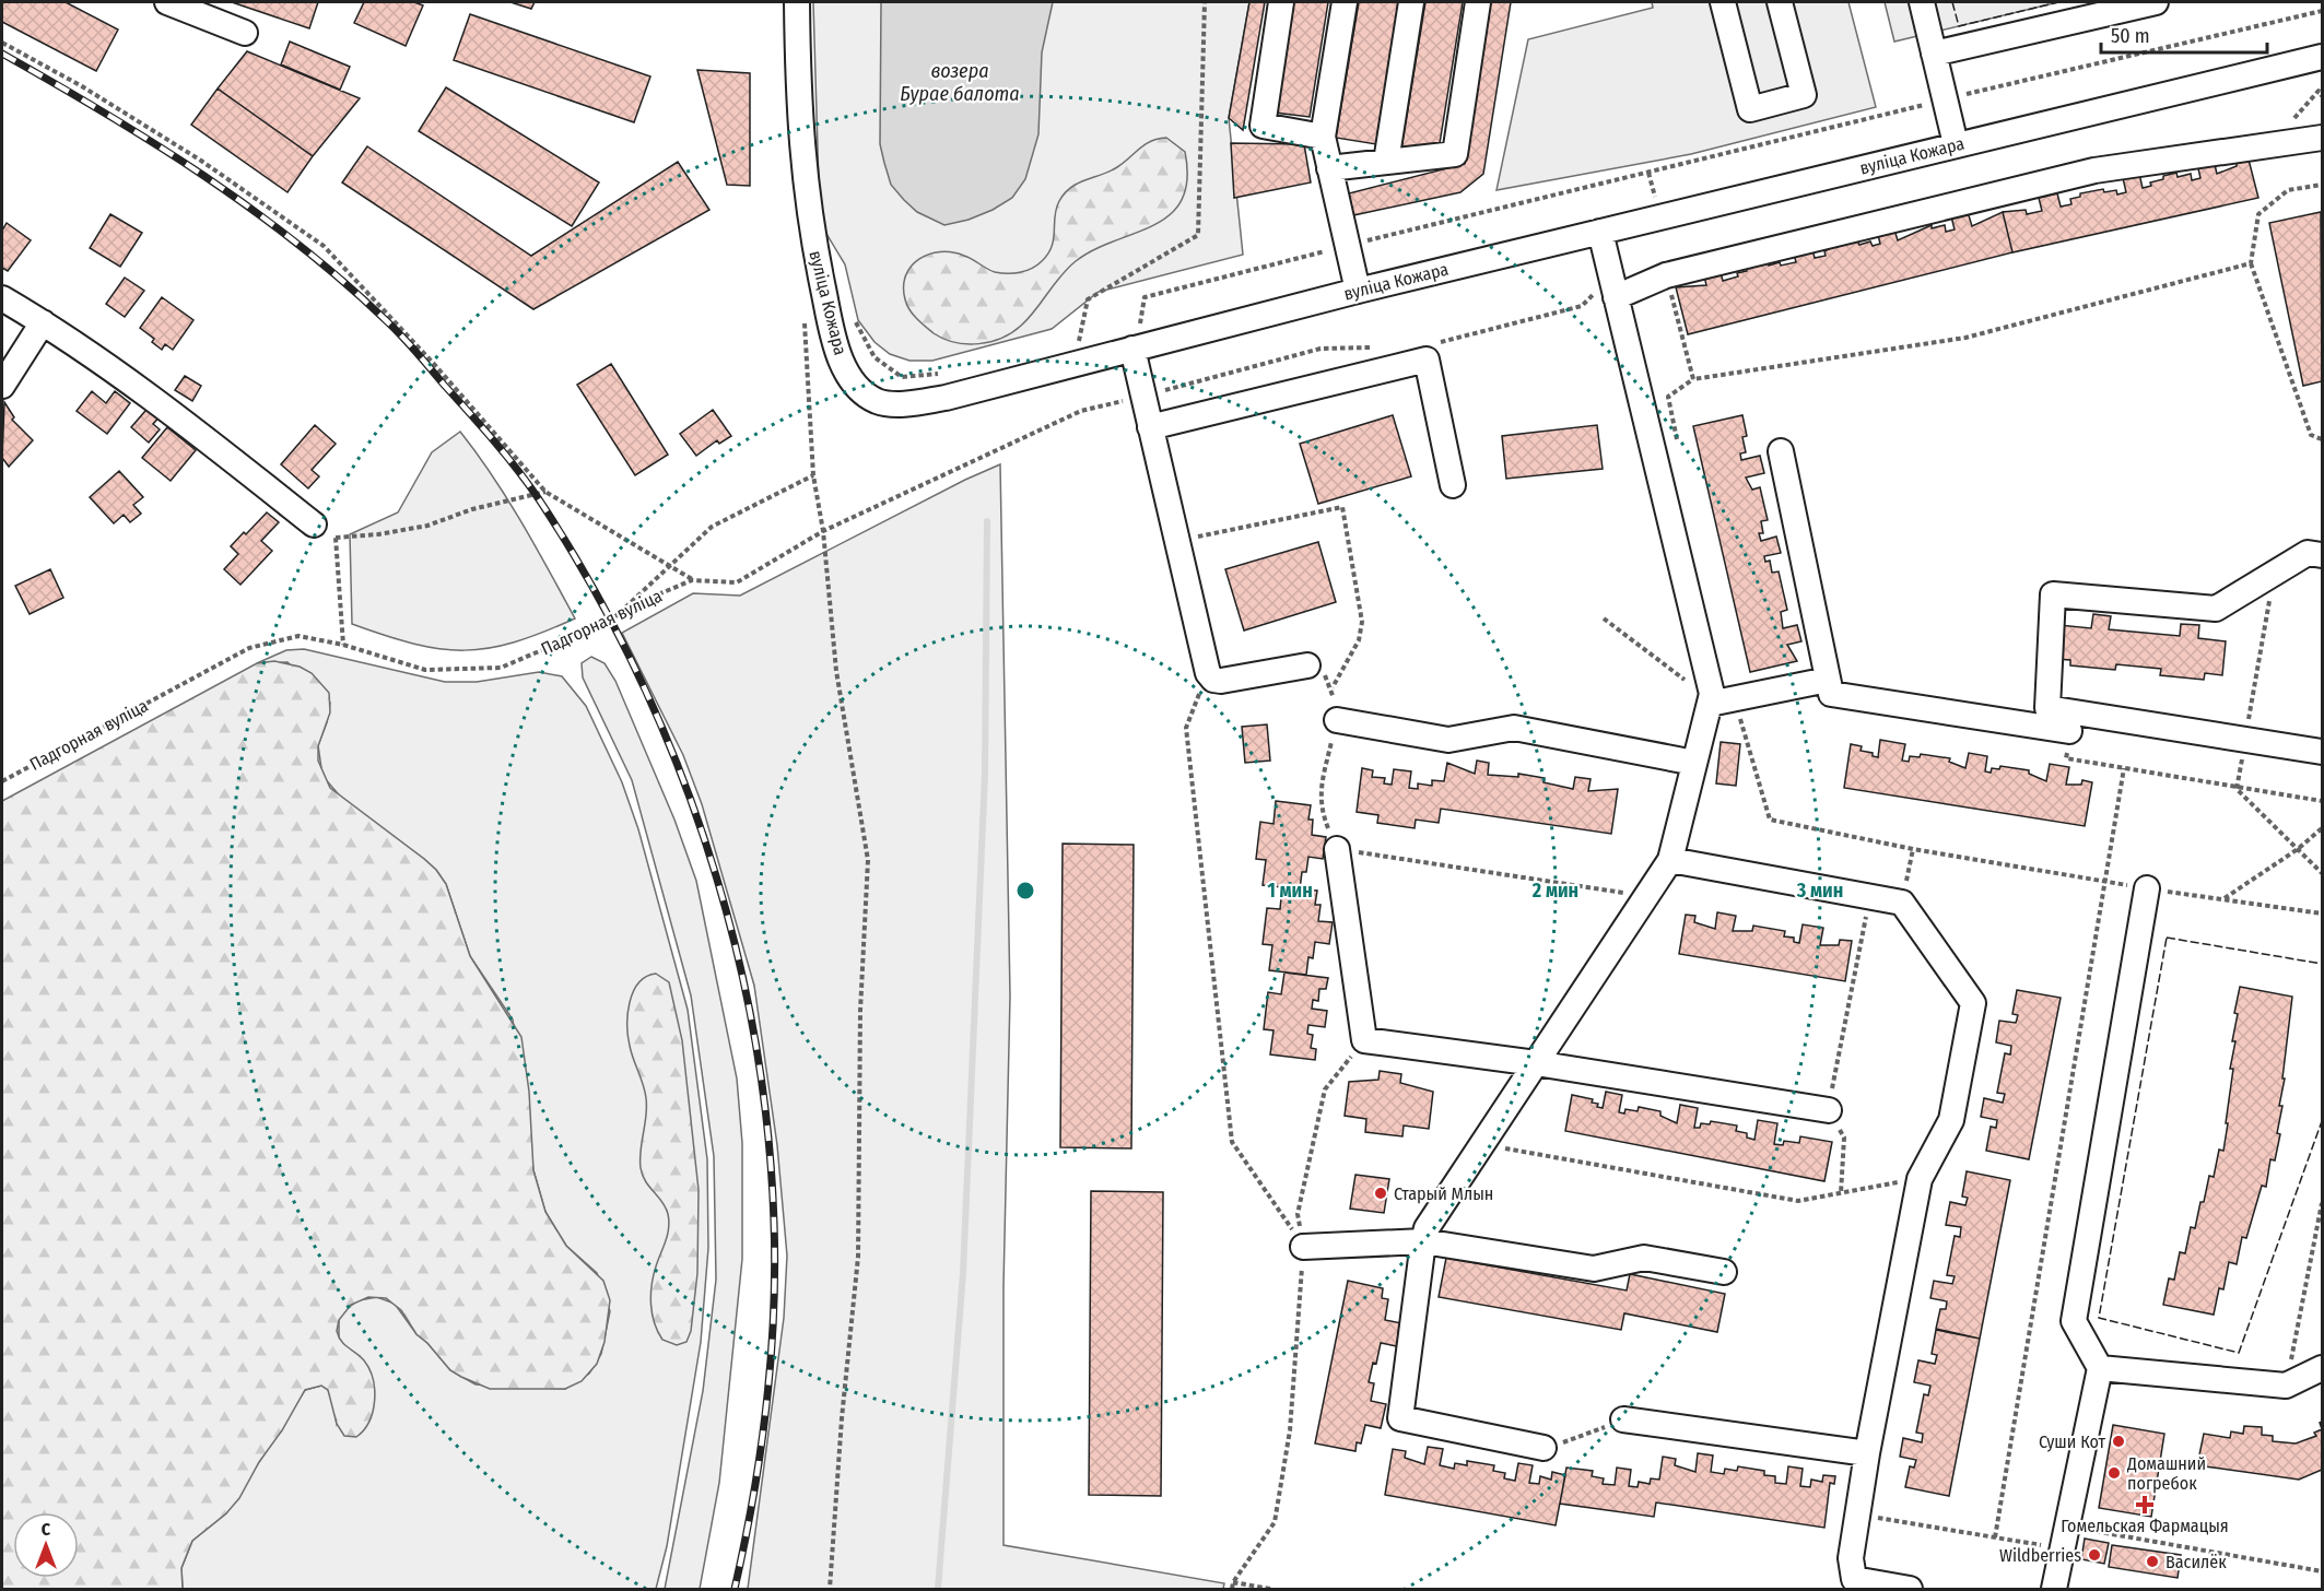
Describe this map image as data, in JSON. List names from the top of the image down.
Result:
{
  "streets": {
    "street": ["вуліца Кожара"],
    "path": ["Падгорная вуліца"]
  },
  "water": ["возера Бурае балота"],
  "places": {
    "other": [
      "Старый Млын",
      "Суши Кот",
      "Домашний погребок",
      "Wildberries",
      "Василёк"
    ],
    "health": ["Гомельская Фармацыя"]
  },
  "scale_bar": "50 m",
  "north": "top",
  "rings": ["1 мин", "2 мин", "3 мин"]
}
